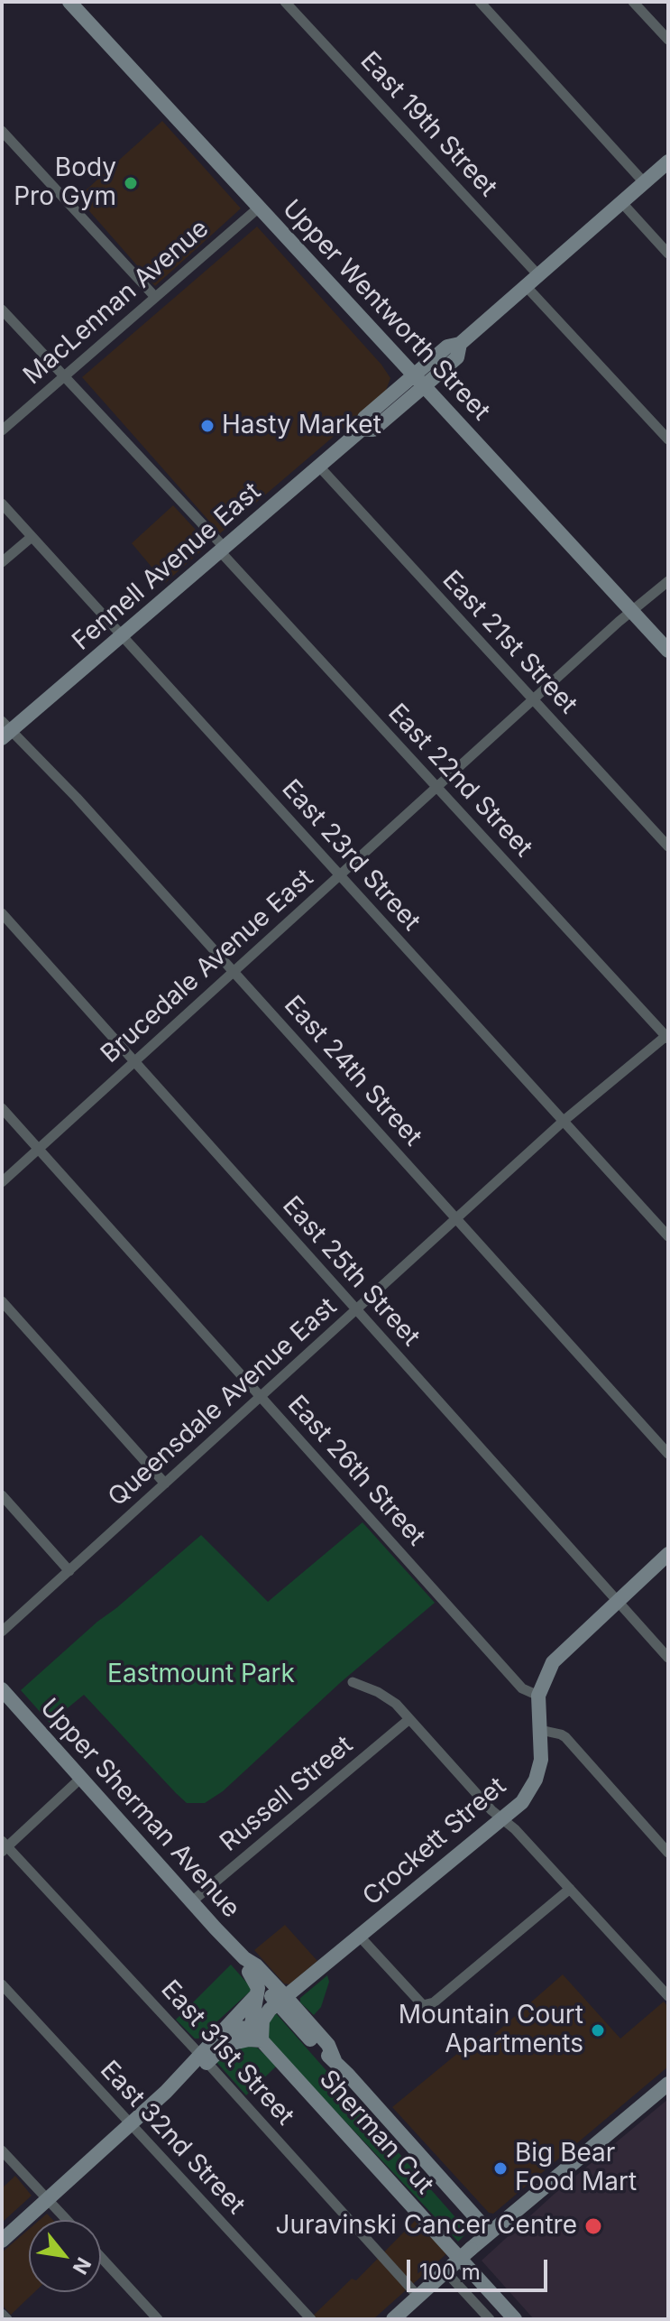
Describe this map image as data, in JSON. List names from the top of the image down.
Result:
{
  "streets": {
    "main road": [
      "Upper Wentworth Street",
      "Fennell Avenue East",
      "Upper Sherman Avenue",
      "Crockett Street",
      "Sherman Cut"
    ],
    "street": [
      "East 19th Street",
      "MacLennan Avenue",
      "East 21st Street",
      "East 22nd Street",
      "East 23rd Street",
      "Brucedale Avenue East",
      "East 24th Street",
      "East 25th Street",
      "Queensdale Avenue East",
      "East 26th Street",
      "Russell Street",
      "East 31st Street",
      "East 32nd Street"
    ]
  },
  "crossings": [
    ["East 19th Street", "Fennell Avenue East"],
    ["MacLennan Avenue", "Upper Wentworth Street"],
    ["MacLennan Avenue", "East 22nd Street"],
    ["Upper Wentworth Street", "Fennell Avenue East"],
    ["Upper Wentworth Street", "Brucedale Avenue East"],
    ["Fennell Avenue East", "East 21st Street"],
    ["Fennell Avenue East", "East 22nd Street"],
    ["Fennell Avenue East", "East 23rd Street"],
    ["Fennell Avenue East", "East 24th Street"],
    ["East 21st Street", "Brucedale Avenue East"],
    ["East 22nd Street", "Brucedale Avenue East"],
    ["East 22nd Street", "Queensdale Avenue East"],
    ["East 23rd Street", "Brucedale Avenue East"],
    ["East 23rd Street", "Queensdale Avenue East"],
    ["Brucedale Avenue East", "East 24th Street"],
    ["Brucedale Avenue East", "East 25th Street"],
    ["Brucedale Avenue East", "East 26th Street"],
    ["East 24th Street", "Queensdale Avenue East"],
    ["East 25th Street", "Queensdale Avenue East"],
    ["East 25th Street", "Crockett Street"],
    ["Queensdale Avenue East", "East 26th Street"],
    ["East 26th Street", "Crockett Street"],
    ["Russell Street", "Upper Sherman Avenue"],
    ["Upper Sherman Avenue", "Crockett Street"]
  ],
  "parks": ["Eastmount Park"],
  "places": [
    "Body Pro Gym",
    "Hasty Market",
    "Mountain Court Apartments",
    "Big Bear Food Mart",
    "Juravinski Cancer Centre"
  ],
  "scale_bar": "100 m",
  "north": "bottom right"
}
